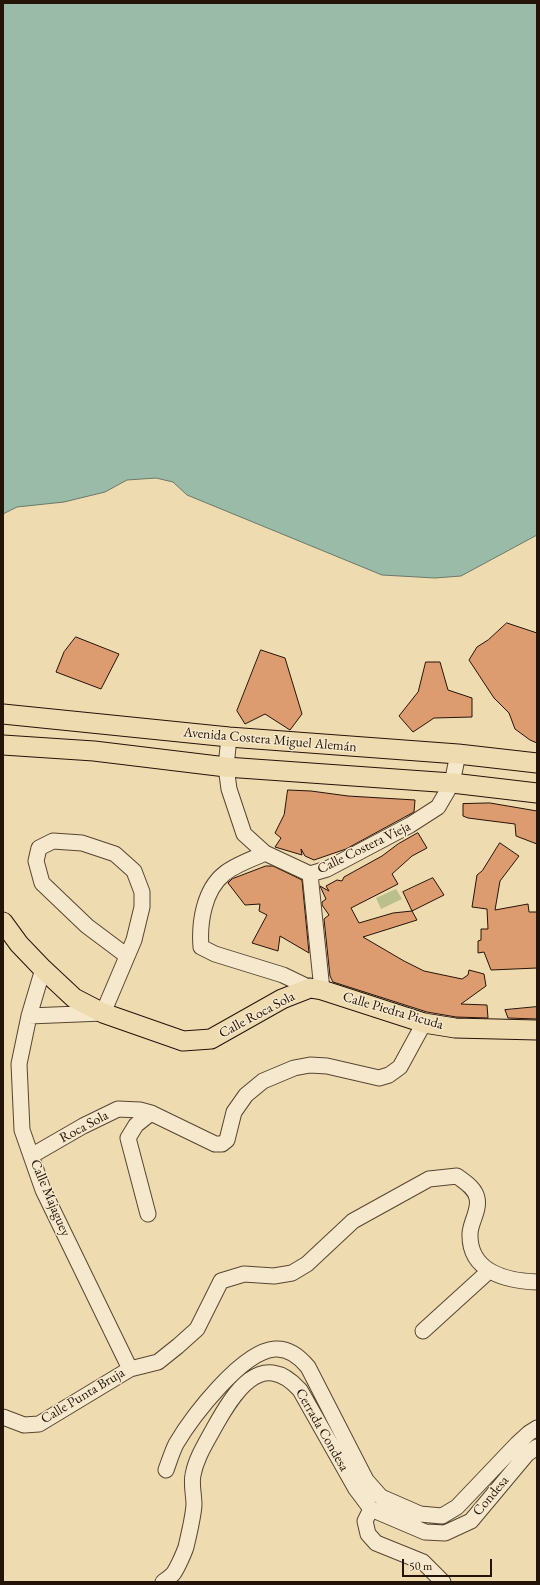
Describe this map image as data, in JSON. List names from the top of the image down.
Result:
{
  "streets": {
    "main road": ["Avenida Costera Miguel Alemán", "Calle Piedra Picuda", "Calle Roca Sola"],
    "street": [
      "Calle Costera Vieja",
      "Roca Sola",
      "Calle Majaguey",
      "Calle Punta Bruja",
      "Cerrada Condesa",
      "Condesa"
    ]
  },
  "crossings": [
    ["Avenida Costera Miguel Alemán", "Calle Costera Vieja"],
    ["Calle Costera Vieja", "Calle Piedra Picuda"],
    ["Calle Piedra Picuda", "Calle Roca Sola"],
    ["Calle Roca Sola", "Calle Majaguey"],
    ["Roca Sola", "Calle Majaguey"],
    ["Calle Majaguey", "Calle Punta Bruja"],
    ["Cerrada Condesa", "Condesa"]
  ],
  "scale_bar": "50 m"
}
